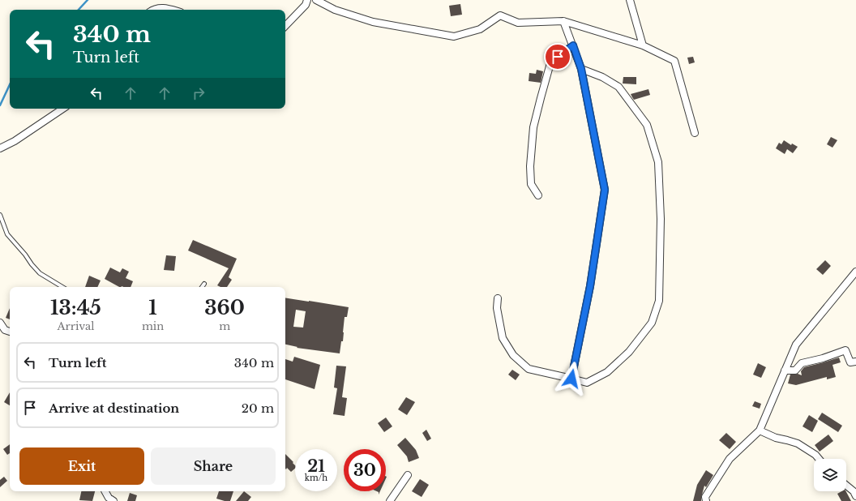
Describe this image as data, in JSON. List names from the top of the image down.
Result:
{
  "page": {
    "turn": ["340 m", "Turn left"],
    "eta": [
      "13:45",
      "Arrival",
      "1",
      "min",
      "360",
      "m"
    ],
    "list": [
      {
        "name": "Turn left",
        "value": "340 m"
      },
      {
        "name": "Arrive at destination",
        "value": "20 m"
      }
    ],
    "buttons": ["Exit", "Share"],
    "speed": "21 km/h",
    "limit": "30"
  }
}
